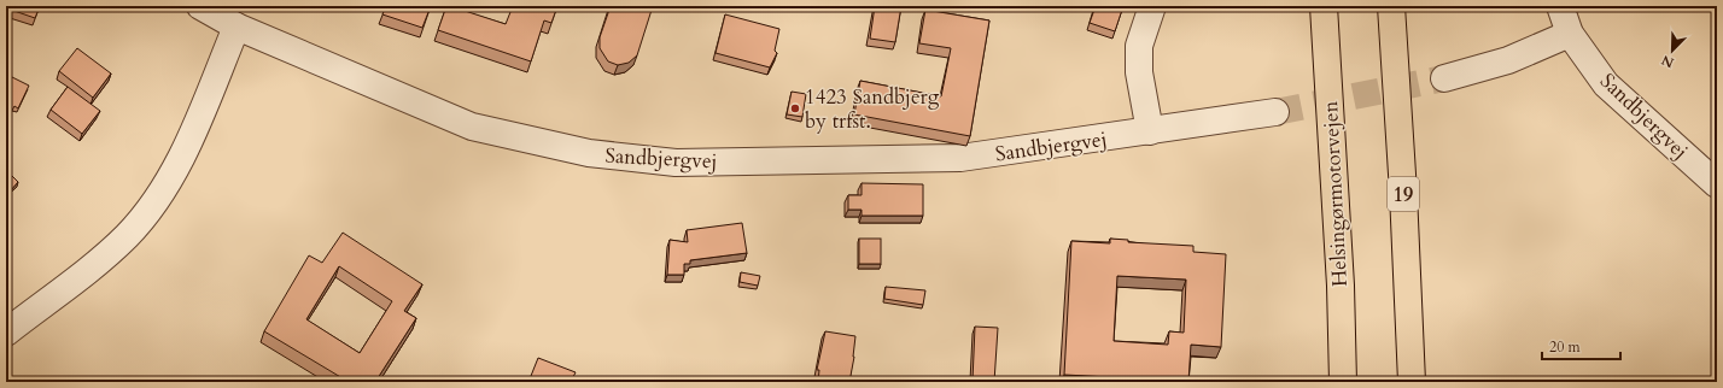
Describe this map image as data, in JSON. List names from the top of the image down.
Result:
{
  "streets": {
    "highway": ["Helsingørmotorvejen", "19"],
    "street": ["Sandbjergvej"]
  },
  "places": ["1423 Sandbjerg by trfst."],
  "scale_bar": "20 m",
  "north": "bottom left"
}
